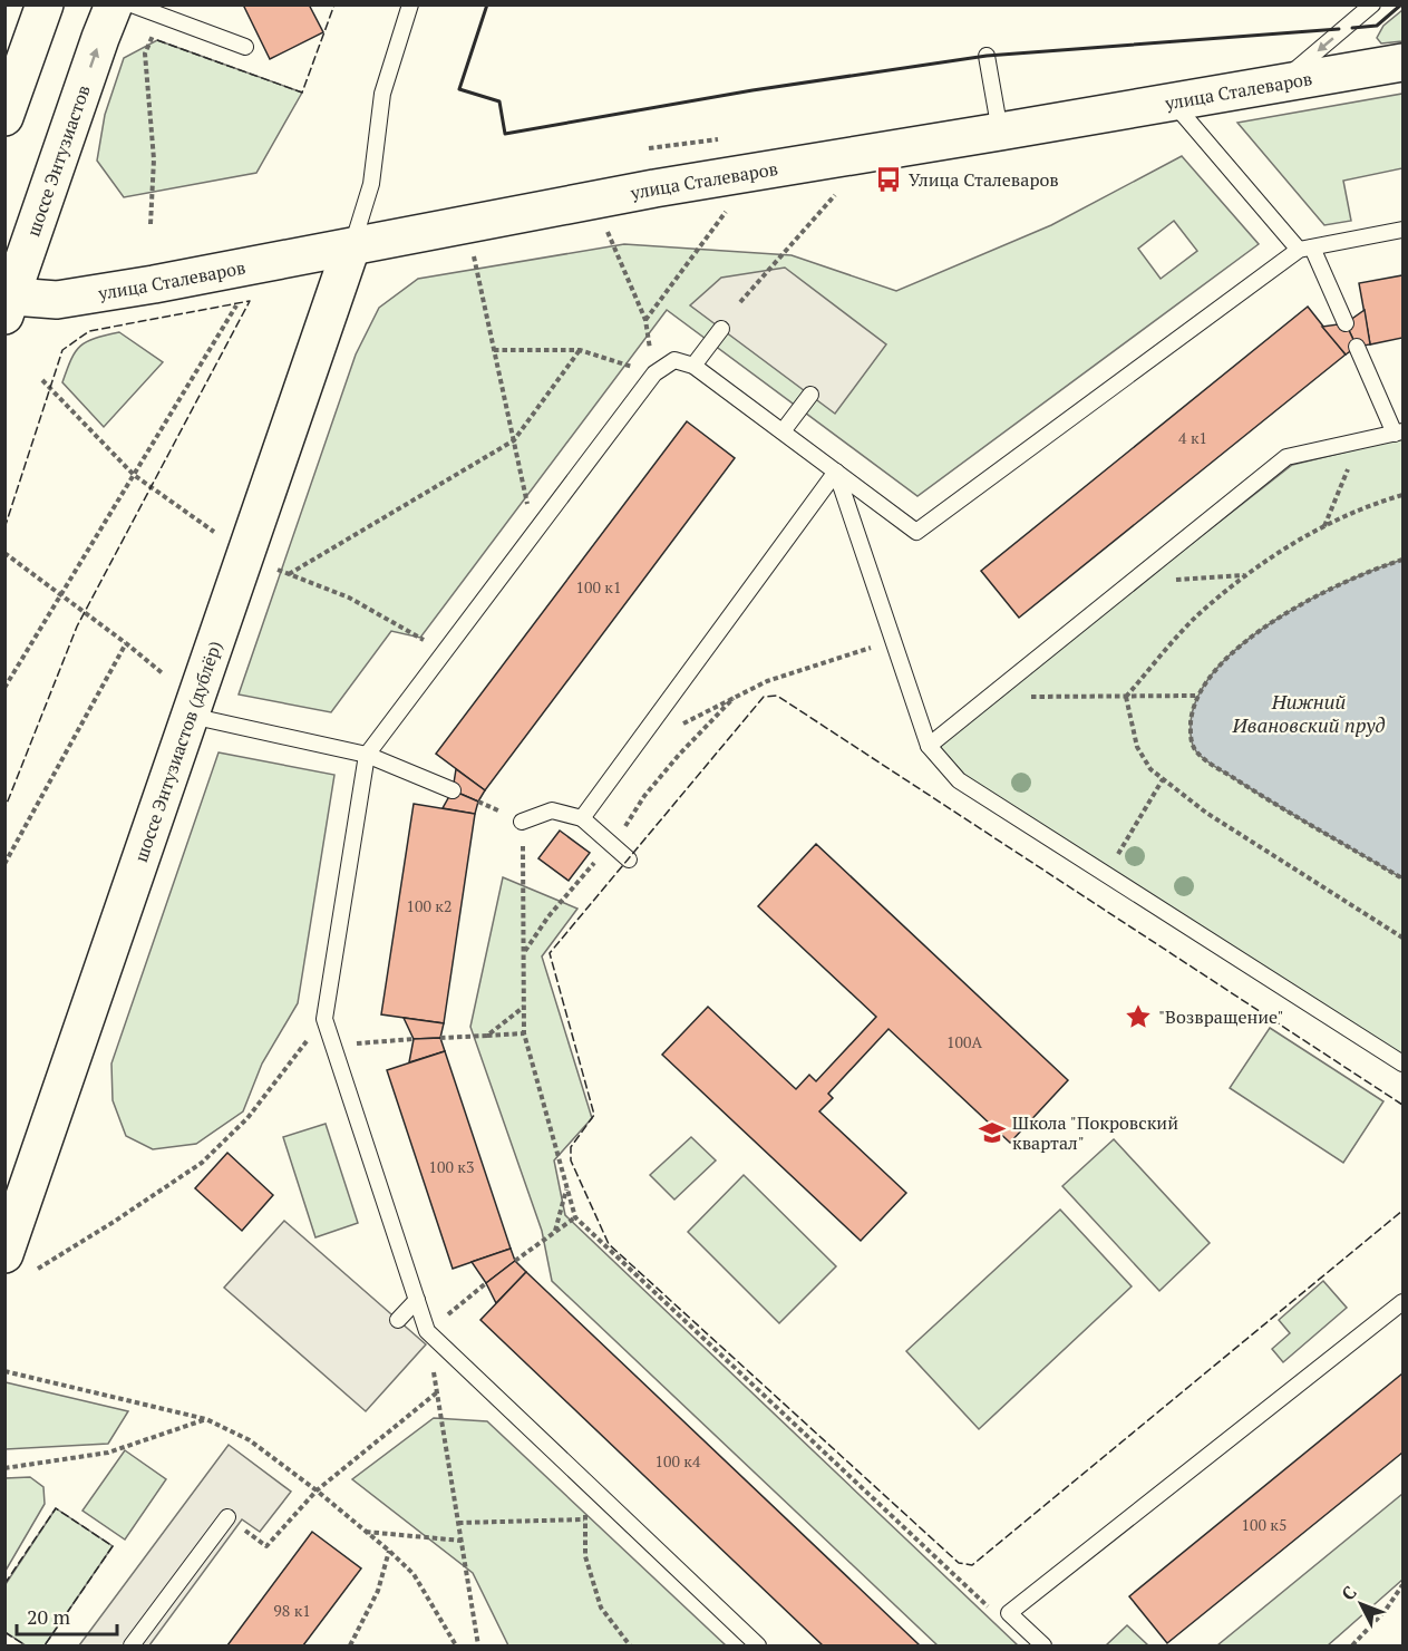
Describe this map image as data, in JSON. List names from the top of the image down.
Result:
{
  "streets": {
    "main road": ["улица Сталеваров", "шоссе Энтузиастов", "шоссе Энтузиастов (дублёр)"]
  },
  "crossings": [
    ["улица Сталеваров", "шоссе Энтузиастов"],
    ["улица Сталеваров", "шоссе Энтузиастов (дублёр)"]
  ],
  "water": ["Нижний Ивановский пруд"],
  "places": {
    "bus stop": ["Улица Сталеваров"],
    "place": ["\"Возвращение\""],
    "school or university": ["Школа \"Покровский квартал\""]
  },
  "house_numbers": [
    "4 к1",
    "100 к1",
    "100 к2",
    "100А",
    "100 к3",
    "100 к4",
    "100 к5",
    "98 к1"
  ],
  "scale_bar": "20 m",
  "north": "top left"
}
